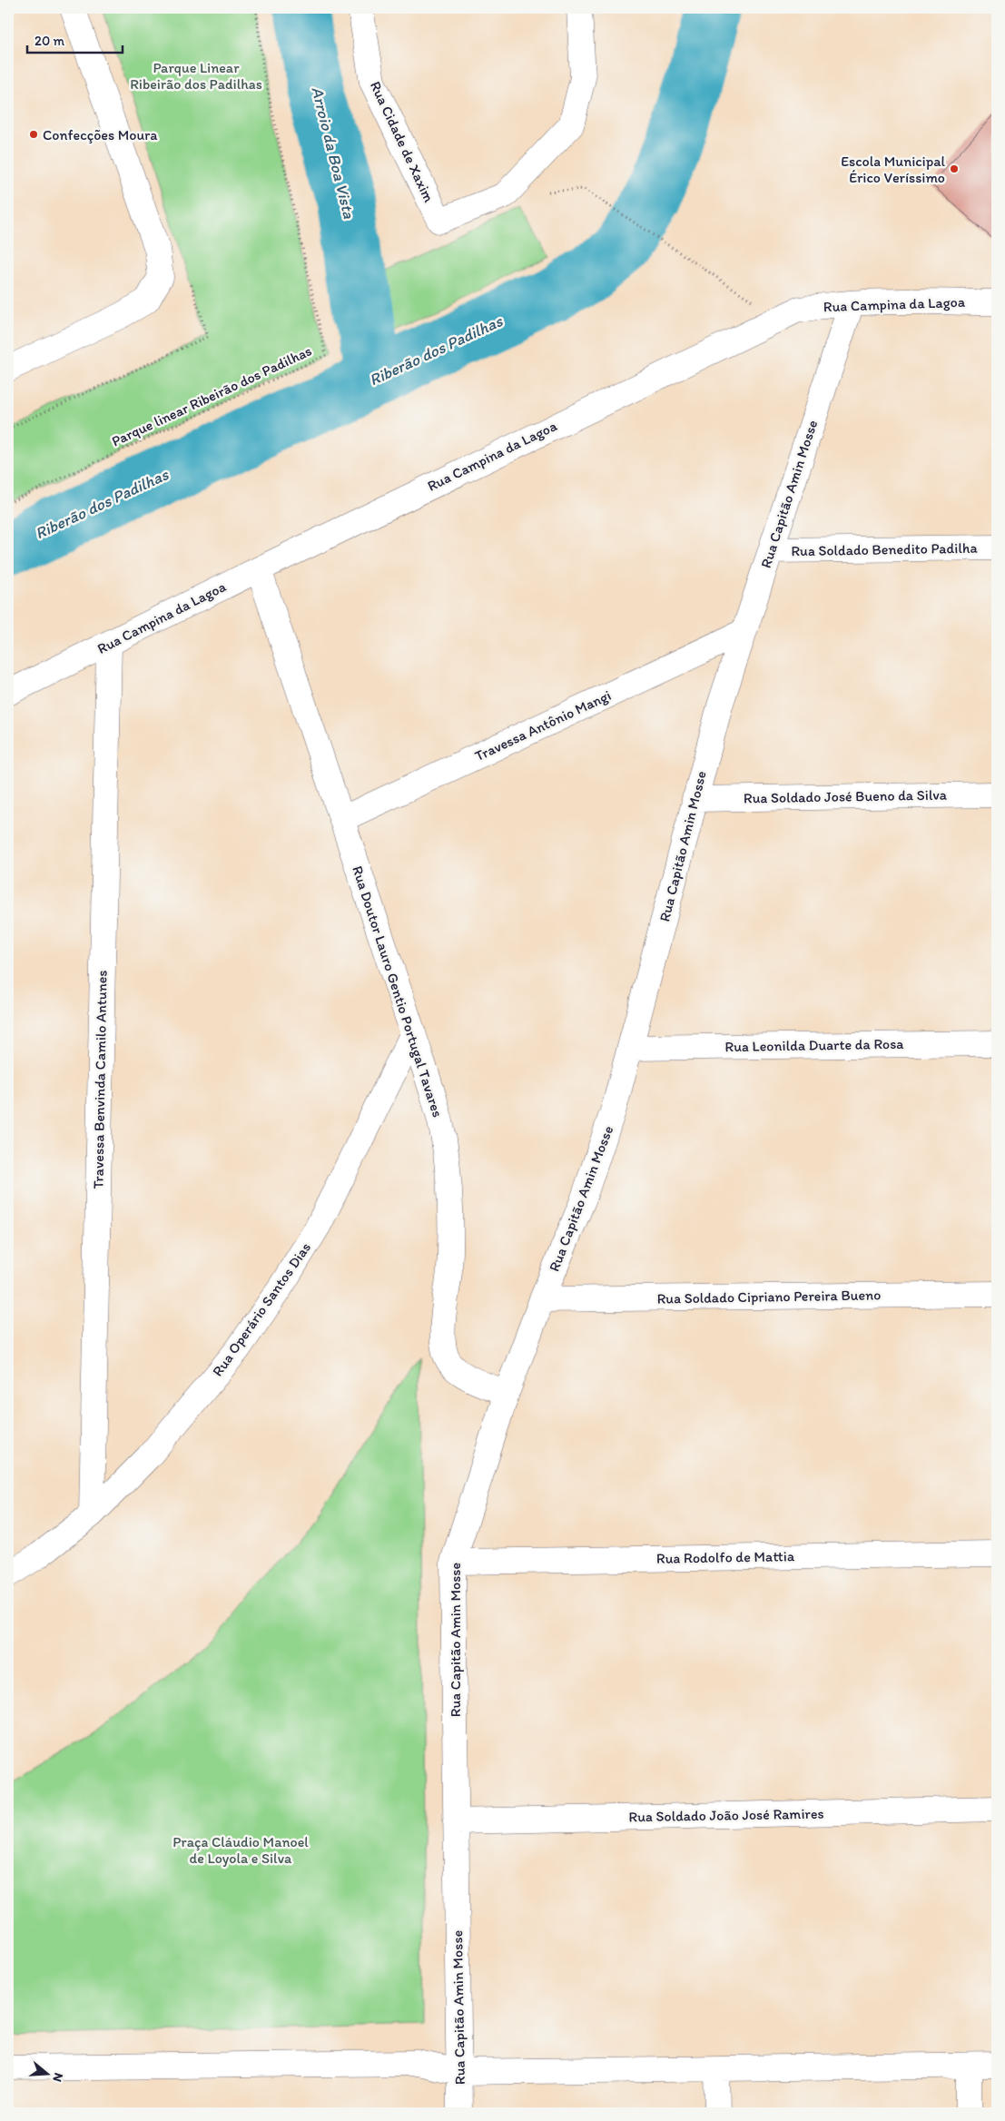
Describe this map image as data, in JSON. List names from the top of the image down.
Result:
{
  "streets": {
    "street": [
      "Rua Cidade de Xaxim",
      "Rua Campina da Lagoa",
      "Rua Capitão Amin Mosse",
      "Rua Soldado Benedito Padilha",
      "Travessa Antônio Mangi",
      "Rua Soldado José Bueno da Silva",
      "Rua Doutor Lauro Gentio Portugal Tavares",
      "Rua Leonilda Duarte da Rosa",
      "Travessa Benvinda Camilo Antunes",
      "Rua Soldado Cipriano Pereira Bueno",
      "Rua Operário Santos Dias",
      "Rua Rodolfo de Mattia",
      "Rua Soldado João José Ramires"
    ],
    "path": ["Parque linear Ribeirão dos Padilhas"]
  },
  "crossings": [
    ["Rua Campina da Lagoa", "Rua Capitão Amin Mosse"],
    ["Rua Campina da Lagoa", "Rua Doutor Lauro Gentio Portugal Tavares"],
    ["Rua Campina da Lagoa", "Travessa Benvinda Camilo Antunes"],
    ["Rua Capitão Amin Mosse", "Rua Soldado Benedito Padilha"],
    ["Rua Capitão Amin Mosse", "Travessa Antônio Mangi"],
    ["Rua Capitão Amin Mosse", "Rua Soldado José Bueno da Silva"],
    ["Rua Capitão Amin Mosse", "Rua Doutor Lauro Gentio Portugal Tavares"],
    ["Rua Capitão Amin Mosse", "Rua Leonilda Duarte da Rosa"],
    ["Rua Capitão Amin Mosse", "Rua Soldado Cipriano Pereira Bueno"],
    ["Rua Capitão Amin Mosse", "Rua Rodolfo de Mattia"],
    ["Rua Capitão Amin Mosse", "Rua Soldado João José Ramires"],
    ["Travessa Antônio Mangi", "Rua Doutor Lauro Gentio Portugal Tavares"],
    ["Rua Doutor Lauro Gentio Portugal Tavares", "Rua Operário Santos Dias"],
    ["Travessa Benvinda Camilo Antunes", "Rua Operário Santos Dias"]
  ],
  "water": ["Arroio da Boa Vista", "Riberão dos Padilhas"],
  "parks": ["Parque Linear Ribeirão dos Padilhas", "Praça Cláudio Manoel de Loyola e Silva"],
  "places": ["Confecções Moura", "Escola Municipal Érico Veríssimo"],
  "scale_bar": "20 m",
  "north": "right"
}
